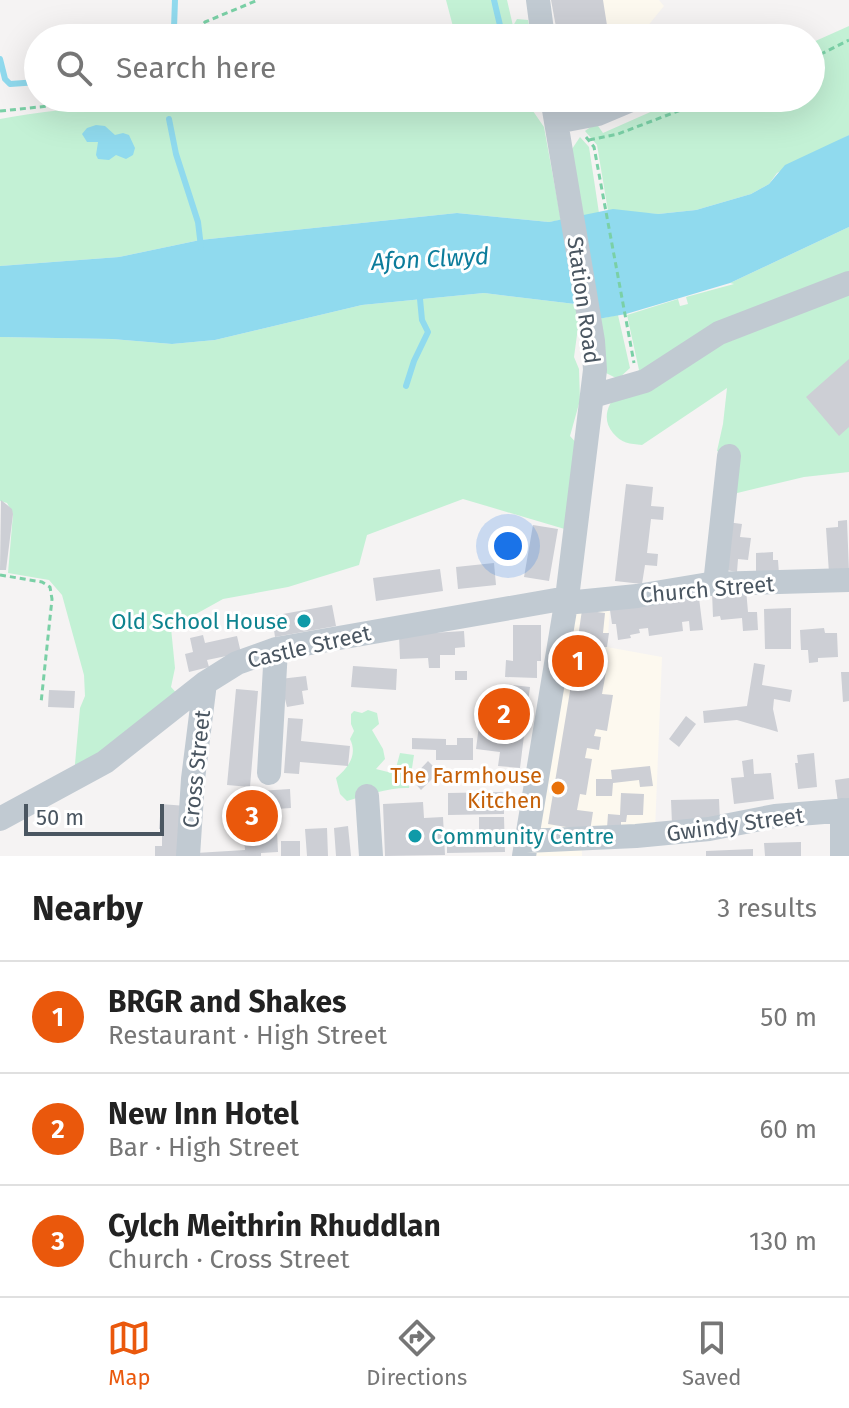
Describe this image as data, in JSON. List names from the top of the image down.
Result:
{
  "streets": {
    "street": [
      "Station Road",
      "Church Street",
      "Castle Street",
      "Cross Street",
      "Gwindy Street"
    ]
  },
  "crossings": [
    ["Station Road", "Church Street"],
    ["Station Road", "Castle Street"],
    ["Church Street", "Castle Street"],
    ["Castle Street", "Cross Street"]
  ],
  "water": ["Afon Clwyd"],
  "places": ["Old School House", "The Farmhouse Kitchen", "Community Centre"],
  "scale_bar": "50 m",
  "page": {
    "search": "Search here",
    "pins": ["1", "2", "3"],
    "scale": "50 m",
    "heading": ["Nearby", "3 results"],
    "list": [
      {
        "mark": "1",
        "name": "BRGR and Shakes",
        "note": "Restaurant · High Street",
        "value": "50 m"
      },
      {
        "mark": "2",
        "name": "New Inn Hotel",
        "note": "Bar · High Street",
        "value": "60 m"
      },
      {
        "mark": "3",
        "name": "Cylch Meithrin Rhuddlan",
        "note": "Church · Cross Street",
        "value": "130 m"
      }
    ],
    "nav": ["Map", "Directions", "Saved"]
  }
}
